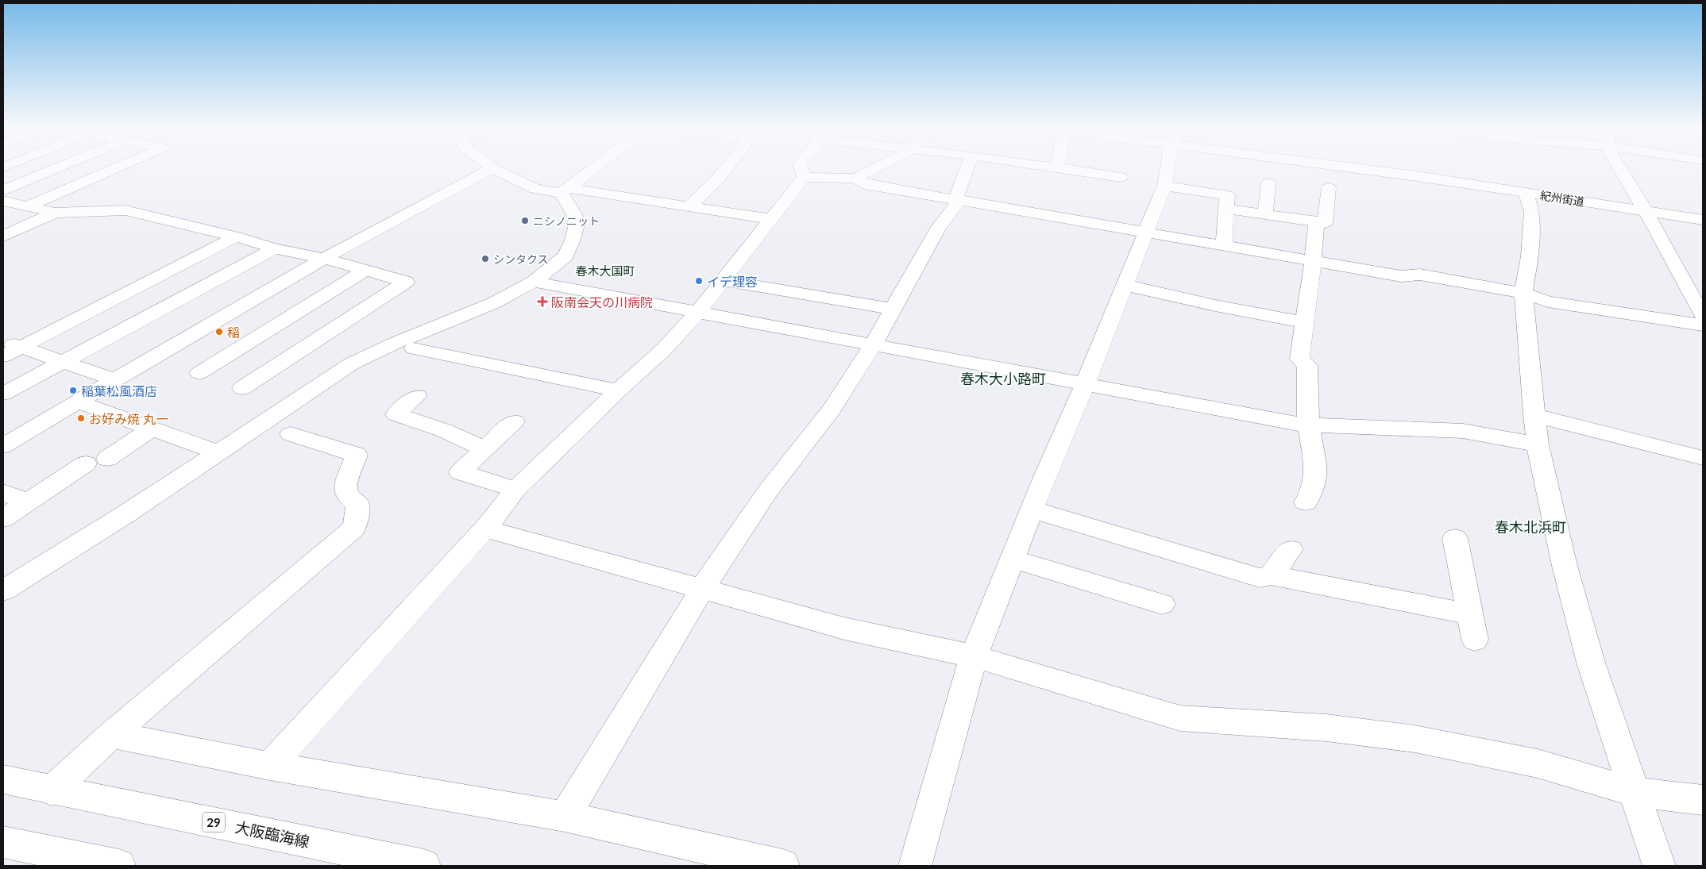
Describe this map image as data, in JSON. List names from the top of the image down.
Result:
{
  "streets": {
    "street": ["紀州街道", "29", "大阪臨海線"]
  },
  "districts": ["春木大国町", "春木大小路町", "春木北浜町"],
  "places": {
    "other": [
      "ニシノニット",
      "シンタクス",
      "イデ理容",
      "稲",
      "稲葉松風酒店",
      "お好み焼 丸一"
    ],
    "health": ["阪南会天の川病院"]
  }
}
